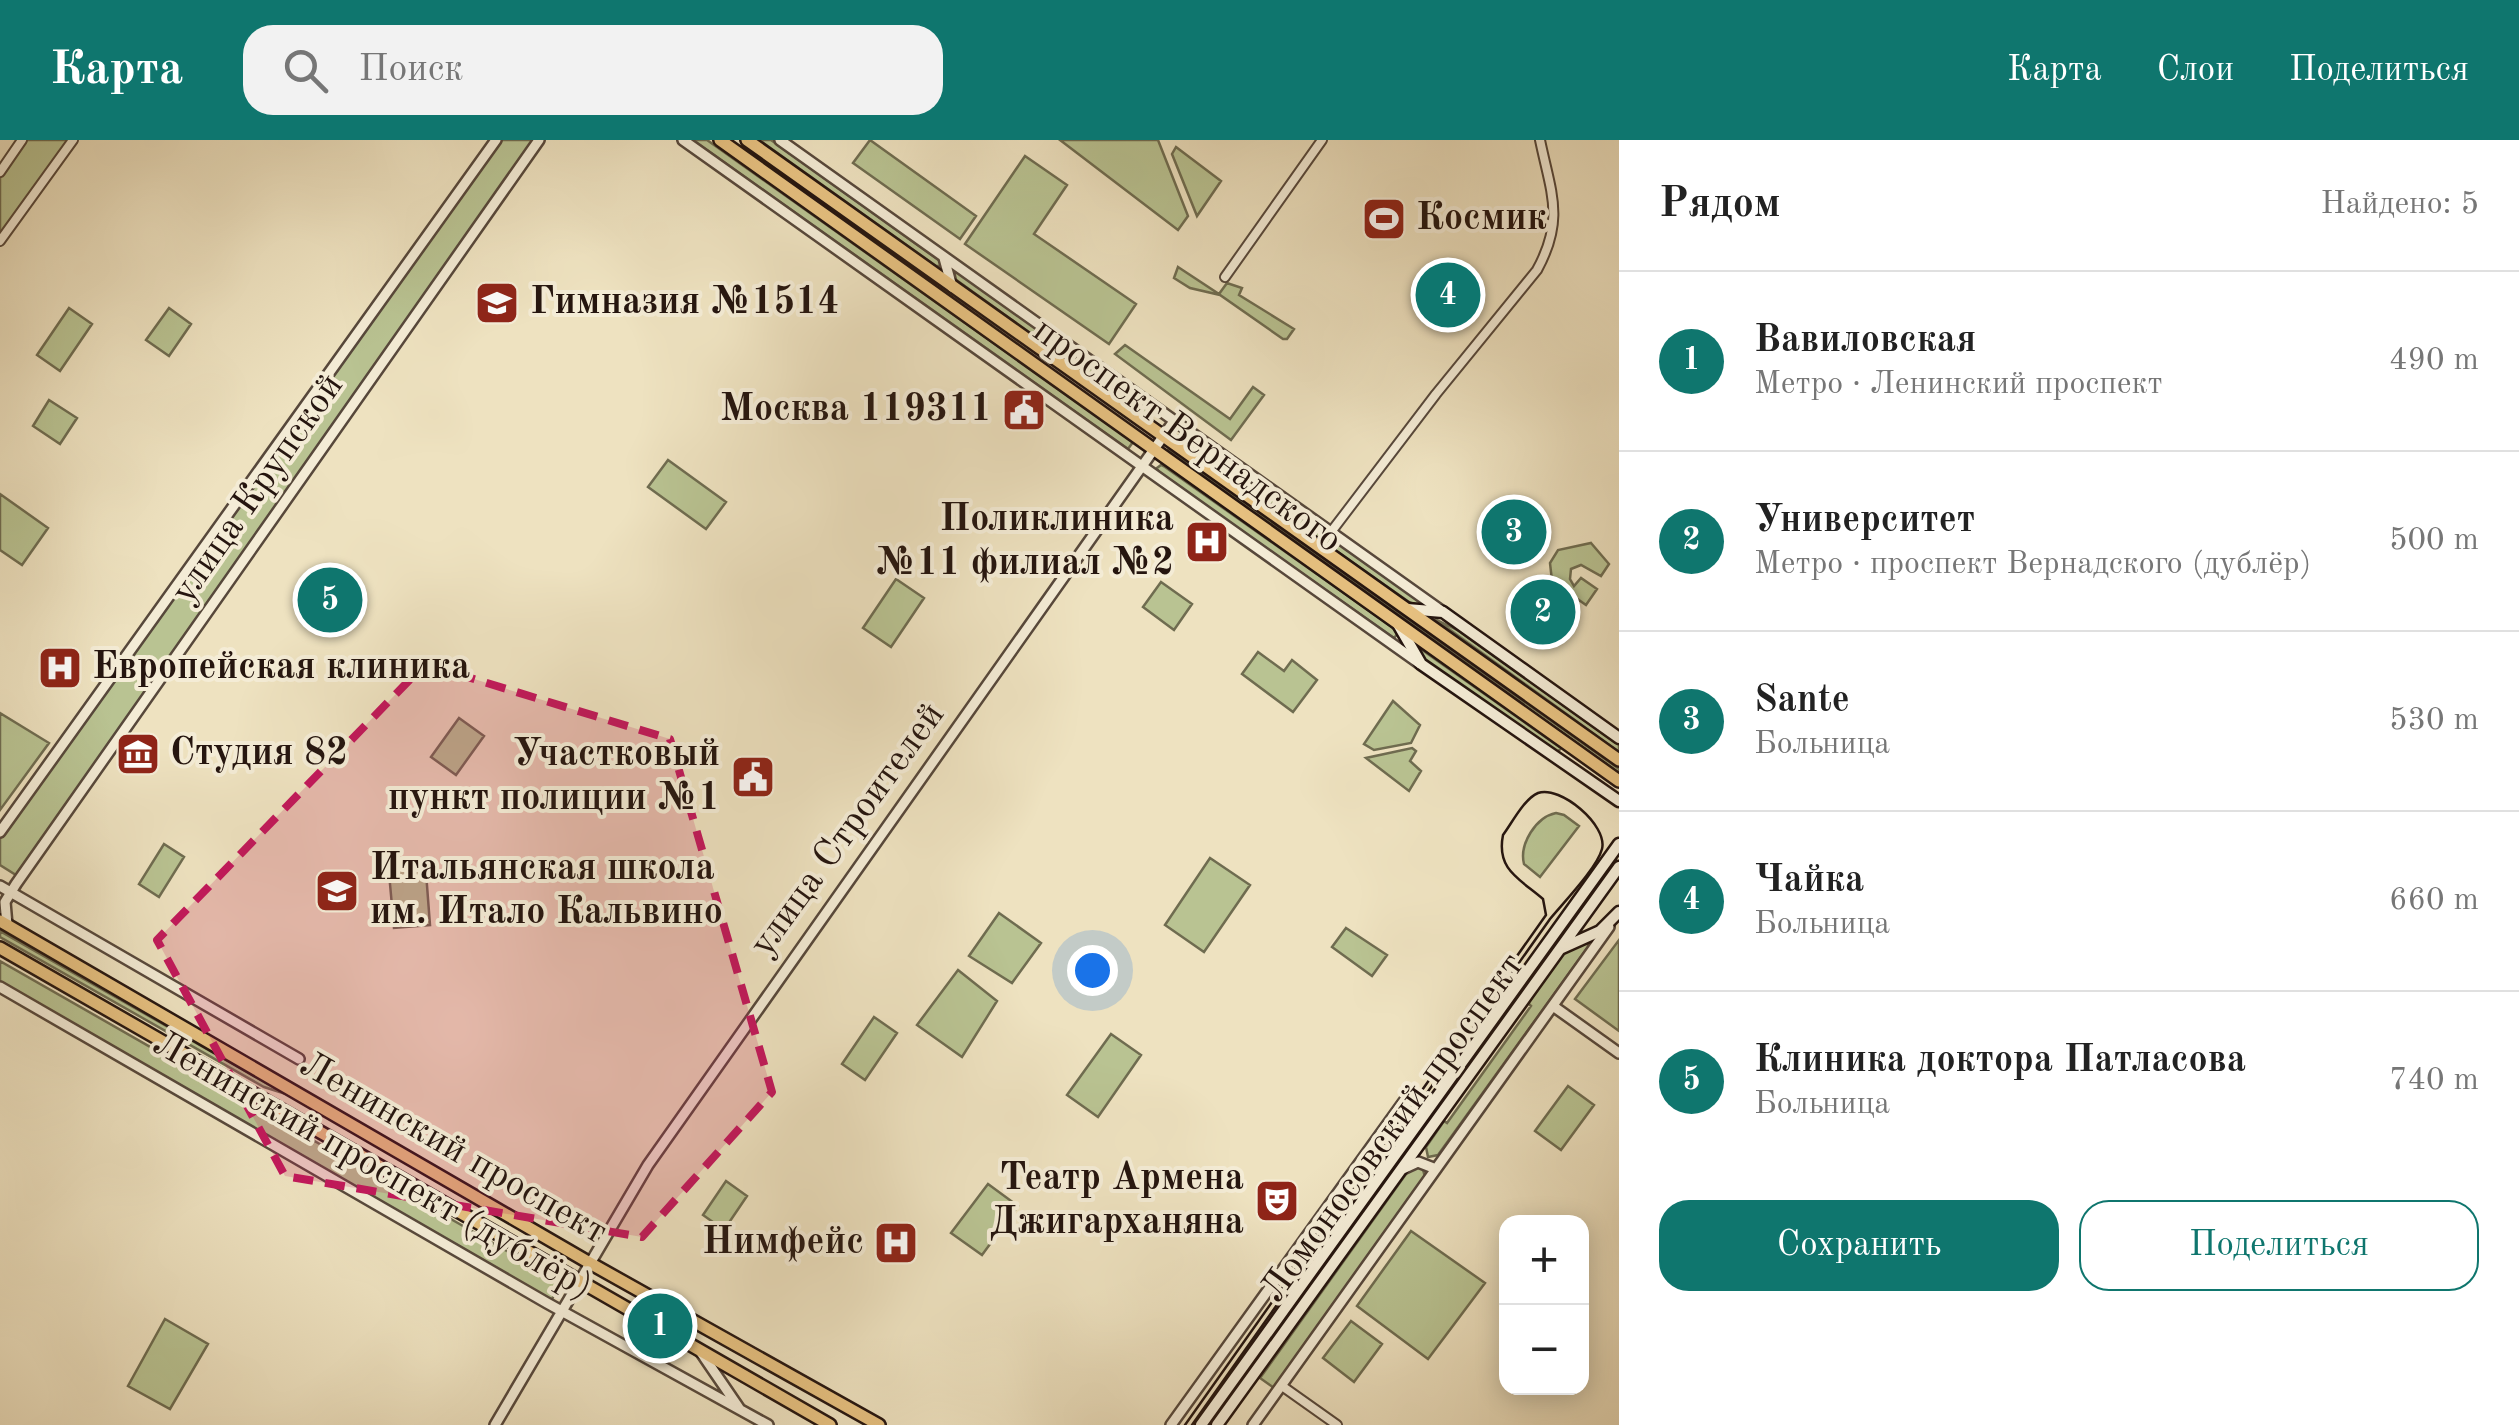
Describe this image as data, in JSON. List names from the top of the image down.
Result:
{
  "streets": {
    "main road": ["проспект Вернадского", "Ломоносовский проспект", "Ленинский проспект"],
    "street": ["улица Крупской", "улица Строителей", "Ленинский проспект (дублёр)"]
  },
  "crossings": [
    ["проспект Вернадского", "улица Строителей"],
    ["улица Крупской", "Ленинский проспект"],
    ["улица Крупской", "Ленинский проспект (дублёр)"],
    ["улица Строителей", "Ленинский проспект"],
    ["улица Строителей", "Ленинский проспект (дублёр)"]
  ],
  "places": {
    "sports": ["Космик"],
    "school or university": ["Гимназия №1514", "Итальянская школа им. Итало Кальвино"],
    "public building": ["Москва 119311", "Участковый пункт полиции №1"],
    "hospital": ["Поликлиника №11 филиал №2", "Европейская клиника", "Нимфейс"],
    "museum": ["Студия 82"],
    "theatre": ["Театр Армена Джигарханяна"]
  },
  "page": {
    "header": "Карта",
    "search": "Поиск",
    "nav": ["Карта", "Слои", "Поделиться"],
    "heading": ["Рядом", "Найдено: 5"],
    "pins": [
      "4",
      "3",
      "5",
      "2",
      "1"
    ],
    "list": [
      {
        "mark": "1",
        "name": "Вавиловская",
        "note": "Метро · Ленинский проспект",
        "value": "490 m"
      },
      {
        "mark": "2",
        "name": "Университет",
        "note": "Метро · проспект Вернадского (дублёр)",
        "value": "500 m"
      },
      {
        "mark": "3",
        "name": "Sante",
        "note": "Больница",
        "value": "530 m"
      },
      {
        "mark": "4",
        "name": "Чайка",
        "note": "Больница",
        "value": "660 m"
      },
      {
        "mark": "5",
        "name": "Клиника доктора Патласова",
        "note": "Больница",
        "value": "740 m"
      }
    ],
    "buttons": ["Сохранить", "Поделиться"],
    "map_buttons": ["+", "−"]
  }
}
